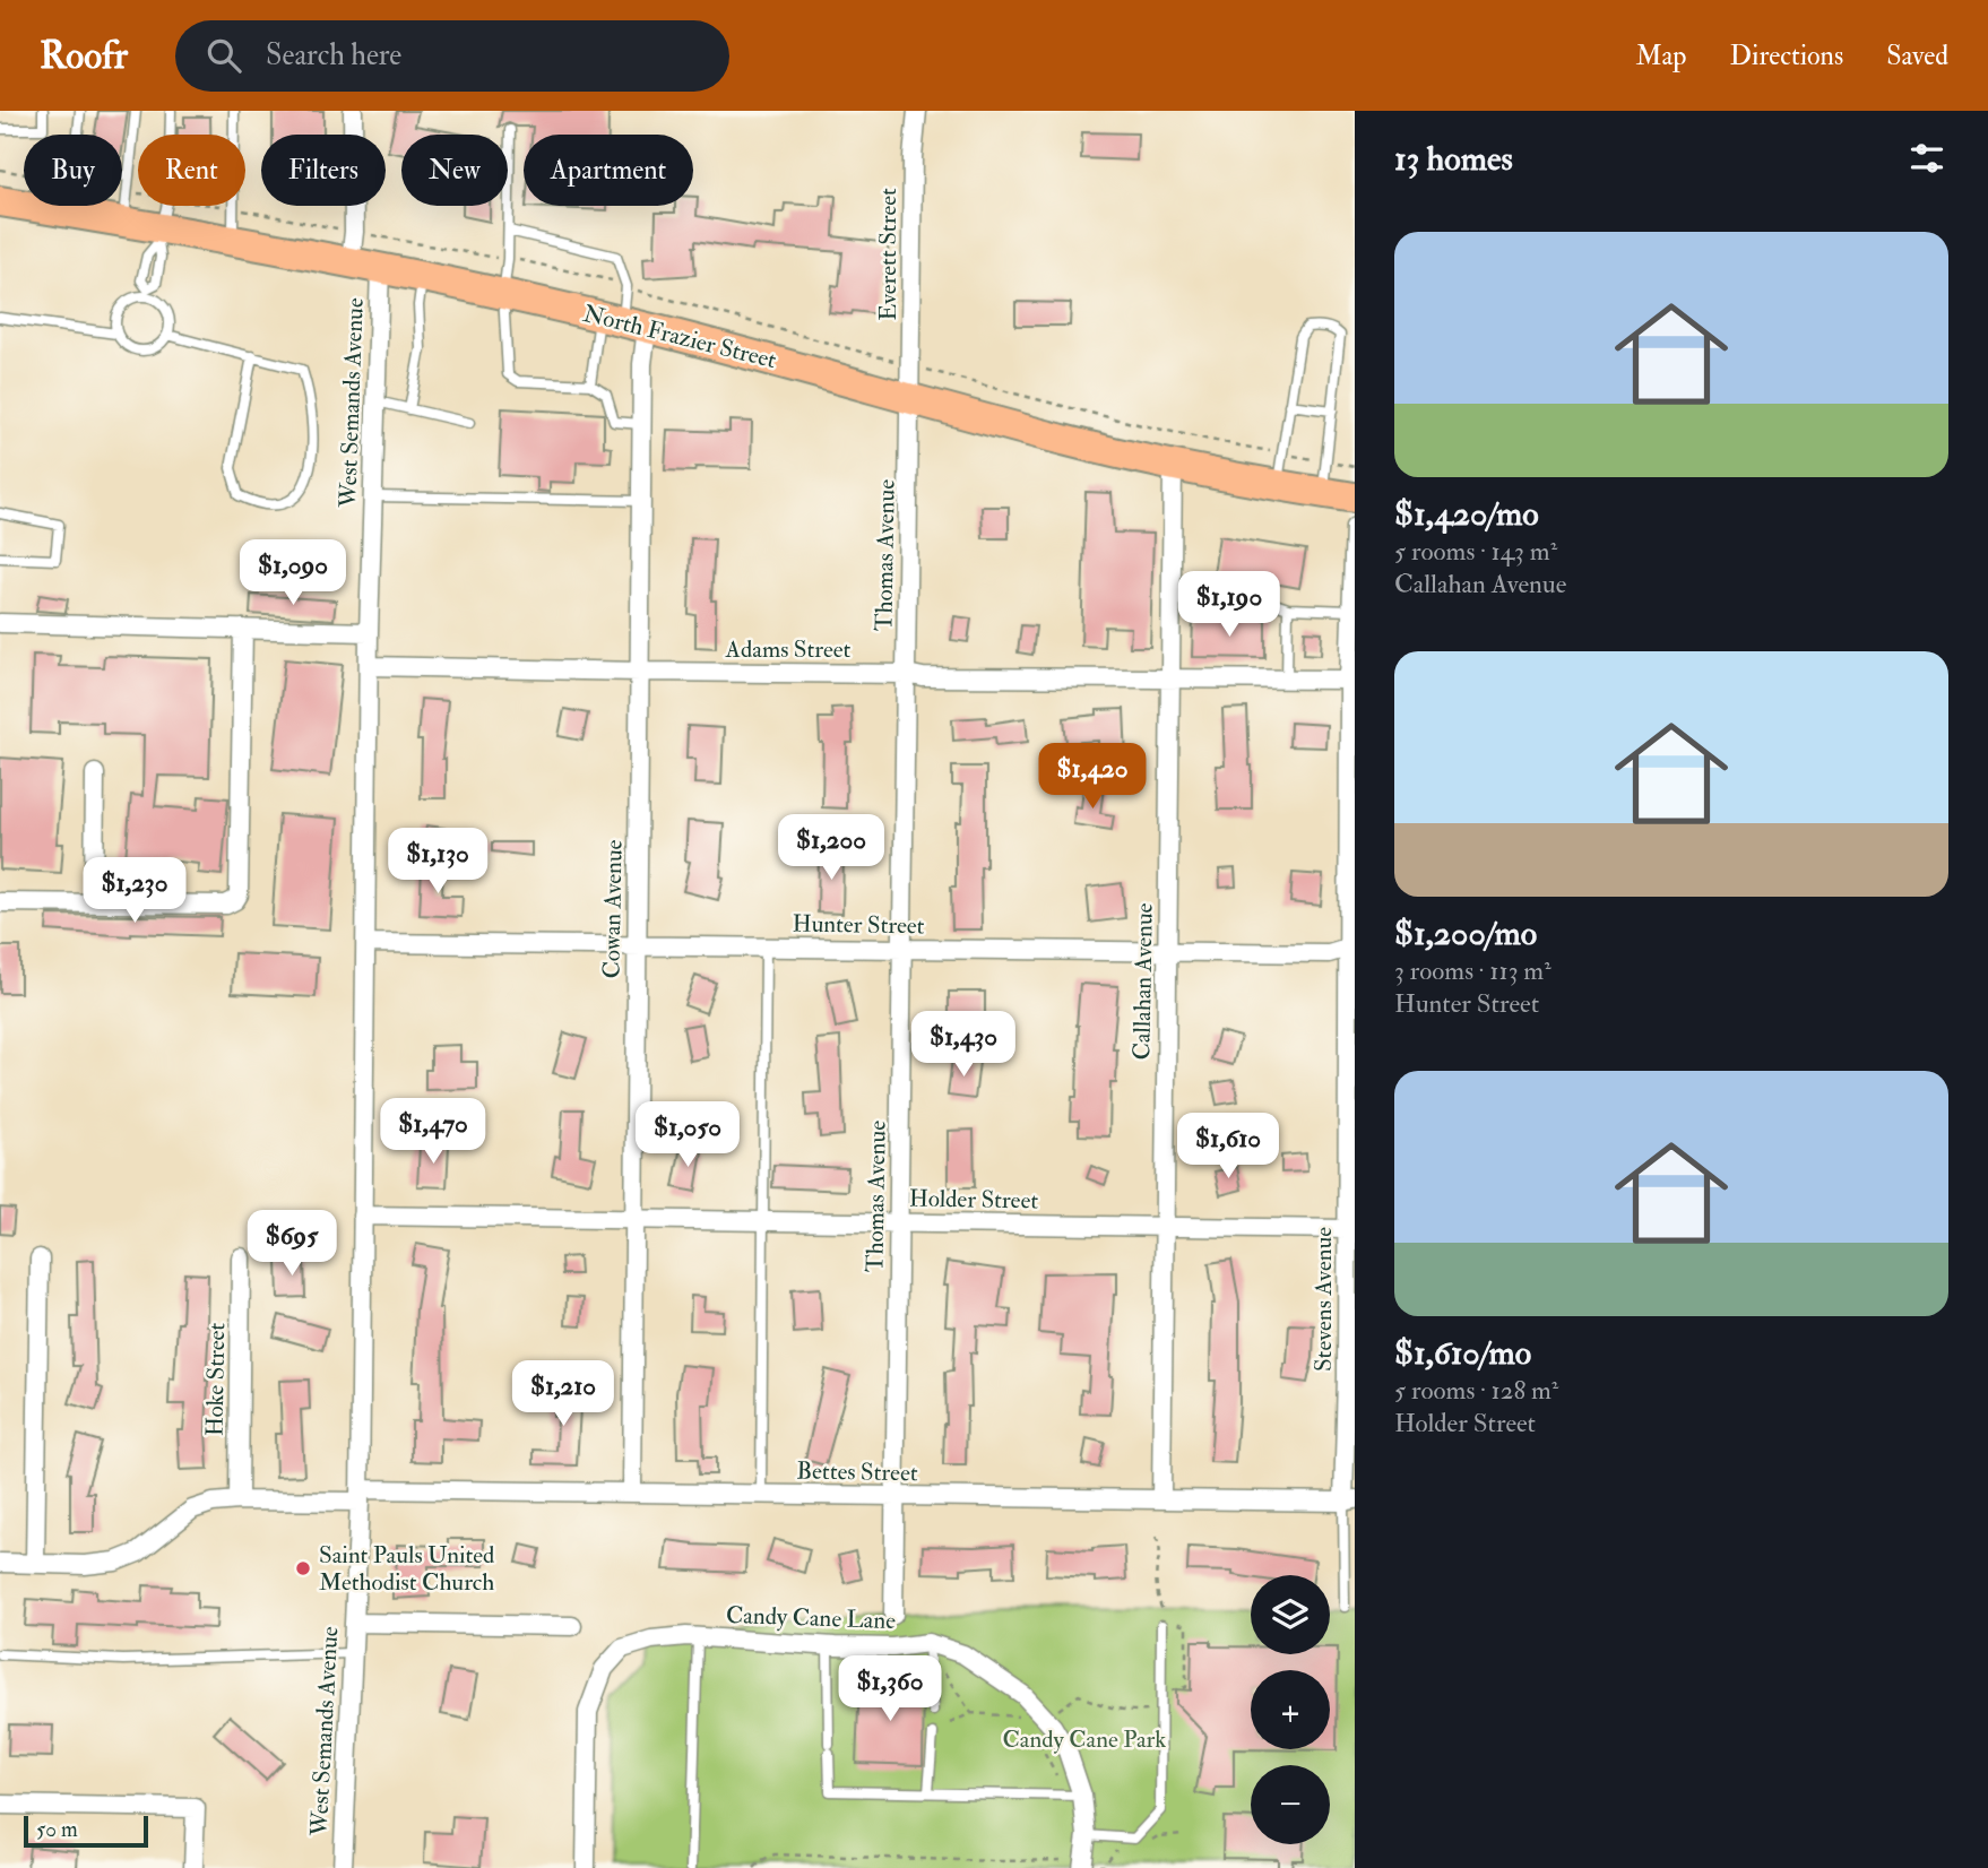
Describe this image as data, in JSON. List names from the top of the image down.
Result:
{
  "streets": {
    "main road": ["North Frazier Street"],
    "street": [
      "Everett Street",
      "West Semands Avenue",
      "Thomas Avenue",
      "Adams Street",
      "Cowan Avenue",
      "Hunter Street",
      "Callahan Avenue",
      "Holder Street",
      "Stevens Avenue",
      "Hoke Street",
      "Bettes Street",
      "Candy Cane Lane"
    ]
  },
  "crossings": [
    ["Everett Street", "North Frazier Street"],
    ["Everett Street", "Thomas Avenue"],
    ["North Frazier Street", "West Semands Avenue"],
    ["North Frazier Street", "Thomas Avenue"],
    ["North Frazier Street", "Cowan Avenue"],
    ["North Frazier Street", "Callahan Avenue"],
    ["West Semands Avenue", "Adams Street"],
    ["West Semands Avenue", "Hunter Street"],
    ["West Semands Avenue", "Holder Street"],
    ["West Semands Avenue", "Bettes Street"],
    ["Thomas Avenue", "Adams Street"],
    ["Thomas Avenue", "Hunter Street"],
    ["Thomas Avenue", "Holder Street"],
    ["Thomas Avenue", "Bettes Street"],
    ["Adams Street", "Cowan Avenue"],
    ["Adams Street", "Callahan Avenue"],
    ["Adams Street", "Stevens Avenue"],
    ["Cowan Avenue", "Hunter Street"],
    ["Cowan Avenue", "Holder Street"],
    ["Cowan Avenue", "Bettes Street"],
    ["Hunter Street", "Callahan Avenue"],
    ["Hunter Street", "Stevens Avenue"],
    ["Callahan Avenue", "Holder Street"],
    ["Callahan Avenue", "Bettes Street"],
    ["Holder Street", "Stevens Avenue"],
    ["Stevens Avenue", "Bettes Street"],
    ["Hoke Street", "Bettes Street"]
  ],
  "parks": ["Candy Cane Park"],
  "places": ["Saint Pauls United Methodist Church"],
  "scale_bar": "50 m",
  "page": {
    "header": "Roofr",
    "search": "Search here",
    "nav": ["Map", "Directions", "Saved"],
    "heading": "13 homes",
    "chip": [
      "Buy",
      "Rent",
      "Filters",
      "New",
      "Apartment"
    ],
    "list": [
      {
        "name": "$1,420/mo",
        "note": "5 rooms · 143 m² · Callahan Avenue"
      },
      {
        "name": "$1,200/mo",
        "note": "3 rooms · 113 m² · Hunter Street"
      },
      {
        "name": "$1,610/mo",
        "note": "5 rooms · 128 m² · Holder Street"
      }
    ],
    "price": [
      "$1,090",
      "$1,190",
      "$1,420",
      "$1,200",
      "$1,130",
      "$1,230",
      "$1,430",
      "$1,470",
      "$1,050",
      "$1,610",
      "$695",
      "$1,210",
      "$1,360"
    ],
    "map_buttons": ["+", "−"],
    "scale": "50 m"
  }
}
